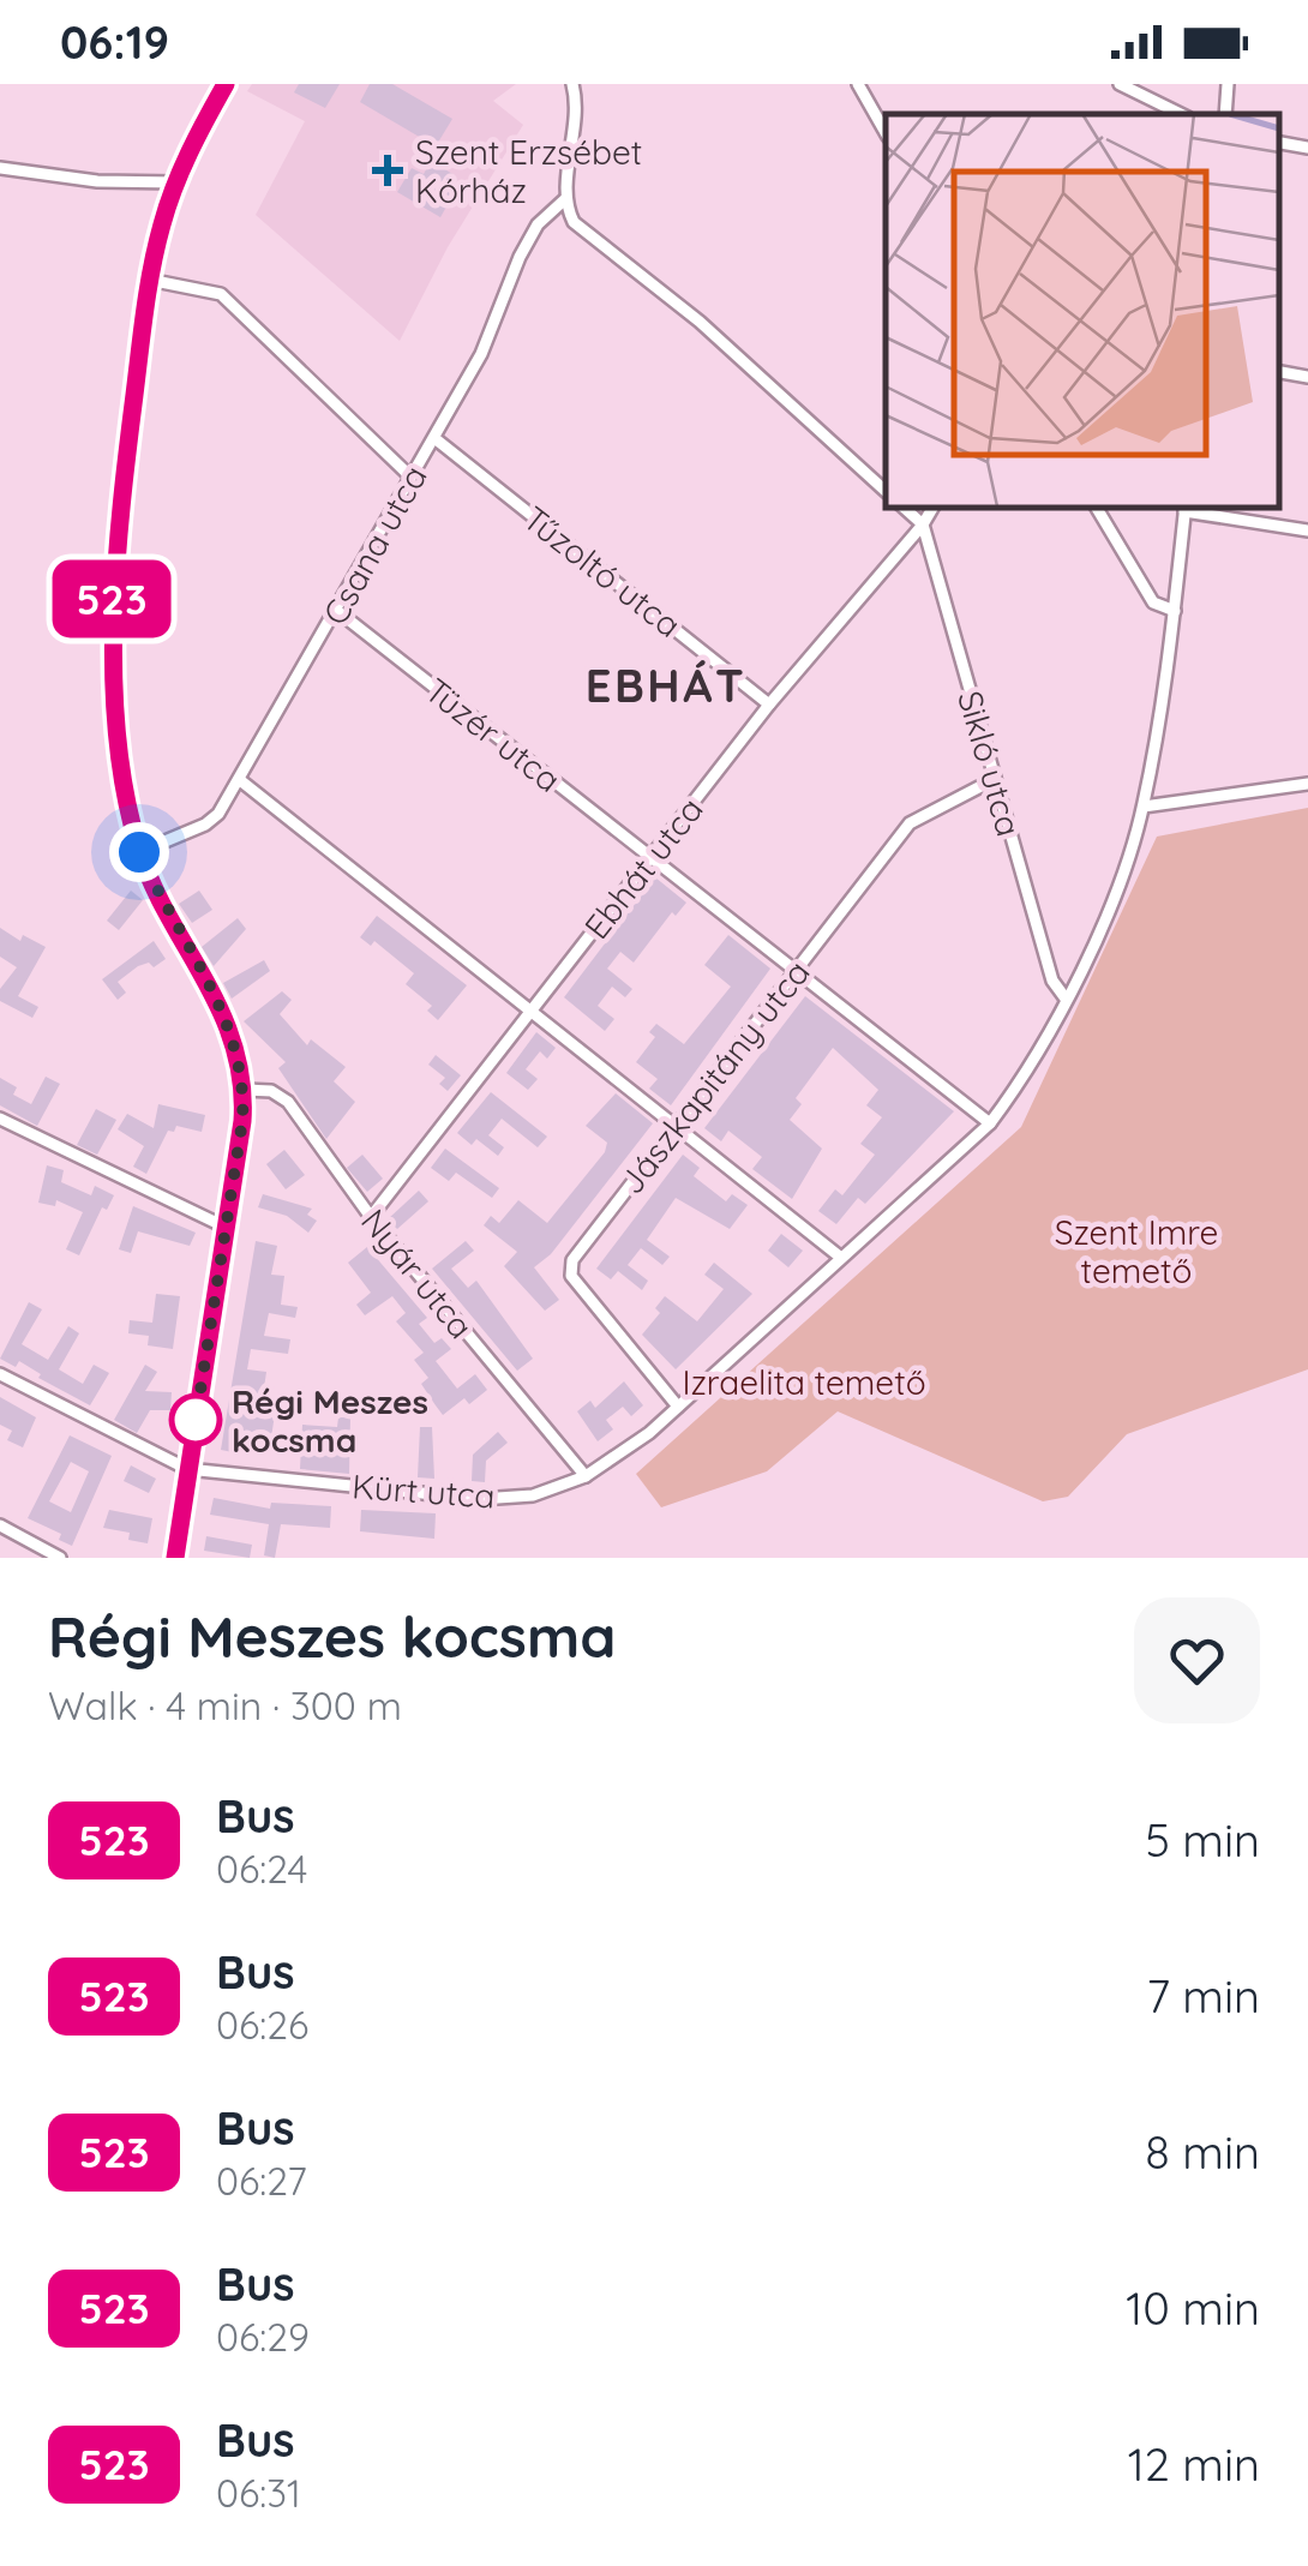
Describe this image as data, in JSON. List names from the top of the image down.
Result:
{
  "streets": {
    "street": [
      "Csana utca",
      "Tűzoltó utca",
      "Tüzér utca",
      "Sikló utca",
      "Ebhát utca",
      "Jászkapitány utca",
      "Nyár utca",
      "Kürt utca"
    ]
  },
  "crossings": [
    ["Csana utca", "Tűzoltó utca"],
    ["Csana utca", "Tüzér utca"],
    ["Tűzoltó utca", "Ebhát utca"],
    ["Tüzér utca", "Ebhát utca"],
    ["Tüzér utca", "Jászkapitány utca"],
    ["Tüzér utca", "Kürt utca"],
    ["Sikló utca", "Ebhát utca"],
    ["Sikló utca", "Jászkapitány utca"],
    ["Sikló utca", "Kürt utca"],
    ["Ebhát utca", "Nyár utca"],
    ["Jászkapitány utca", "Kürt utca"],
    ["Nyár utca", "Kürt utca"]
  ],
  "districts": ["EBHÁT"],
  "parks": ["Szent Imre temető", "Izraelita temető"],
  "places": {
    "health": ["Szent Erzsébet Kórház"],
    "other": ["Régi Meszes kocsma"]
  },
  "lines": ["bus line 523"],
  "page": {
    "status": "06:19",
    "on_map": "523",
    "heading": ["Régi Meszes kocsma", "Walk · 4 min · 300 m"],
    "list": [
      {
        "mark": "523",
        "name": "Bus",
        "note": "06:24",
        "value": "5 min"
      },
      {
        "mark": "523",
        "name": "Bus",
        "note": "06:26",
        "value": "7 min"
      },
      {
        "mark": "523",
        "name": "Bus",
        "note": "06:27",
        "value": "8 min"
      },
      {
        "mark": "523",
        "name": "Bus",
        "note": "06:29",
        "value": "10 min"
      },
      {
        "mark": "523",
        "name": "Bus",
        "note": "06:31",
        "value": "12 min"
      }
    ]
  }
}
